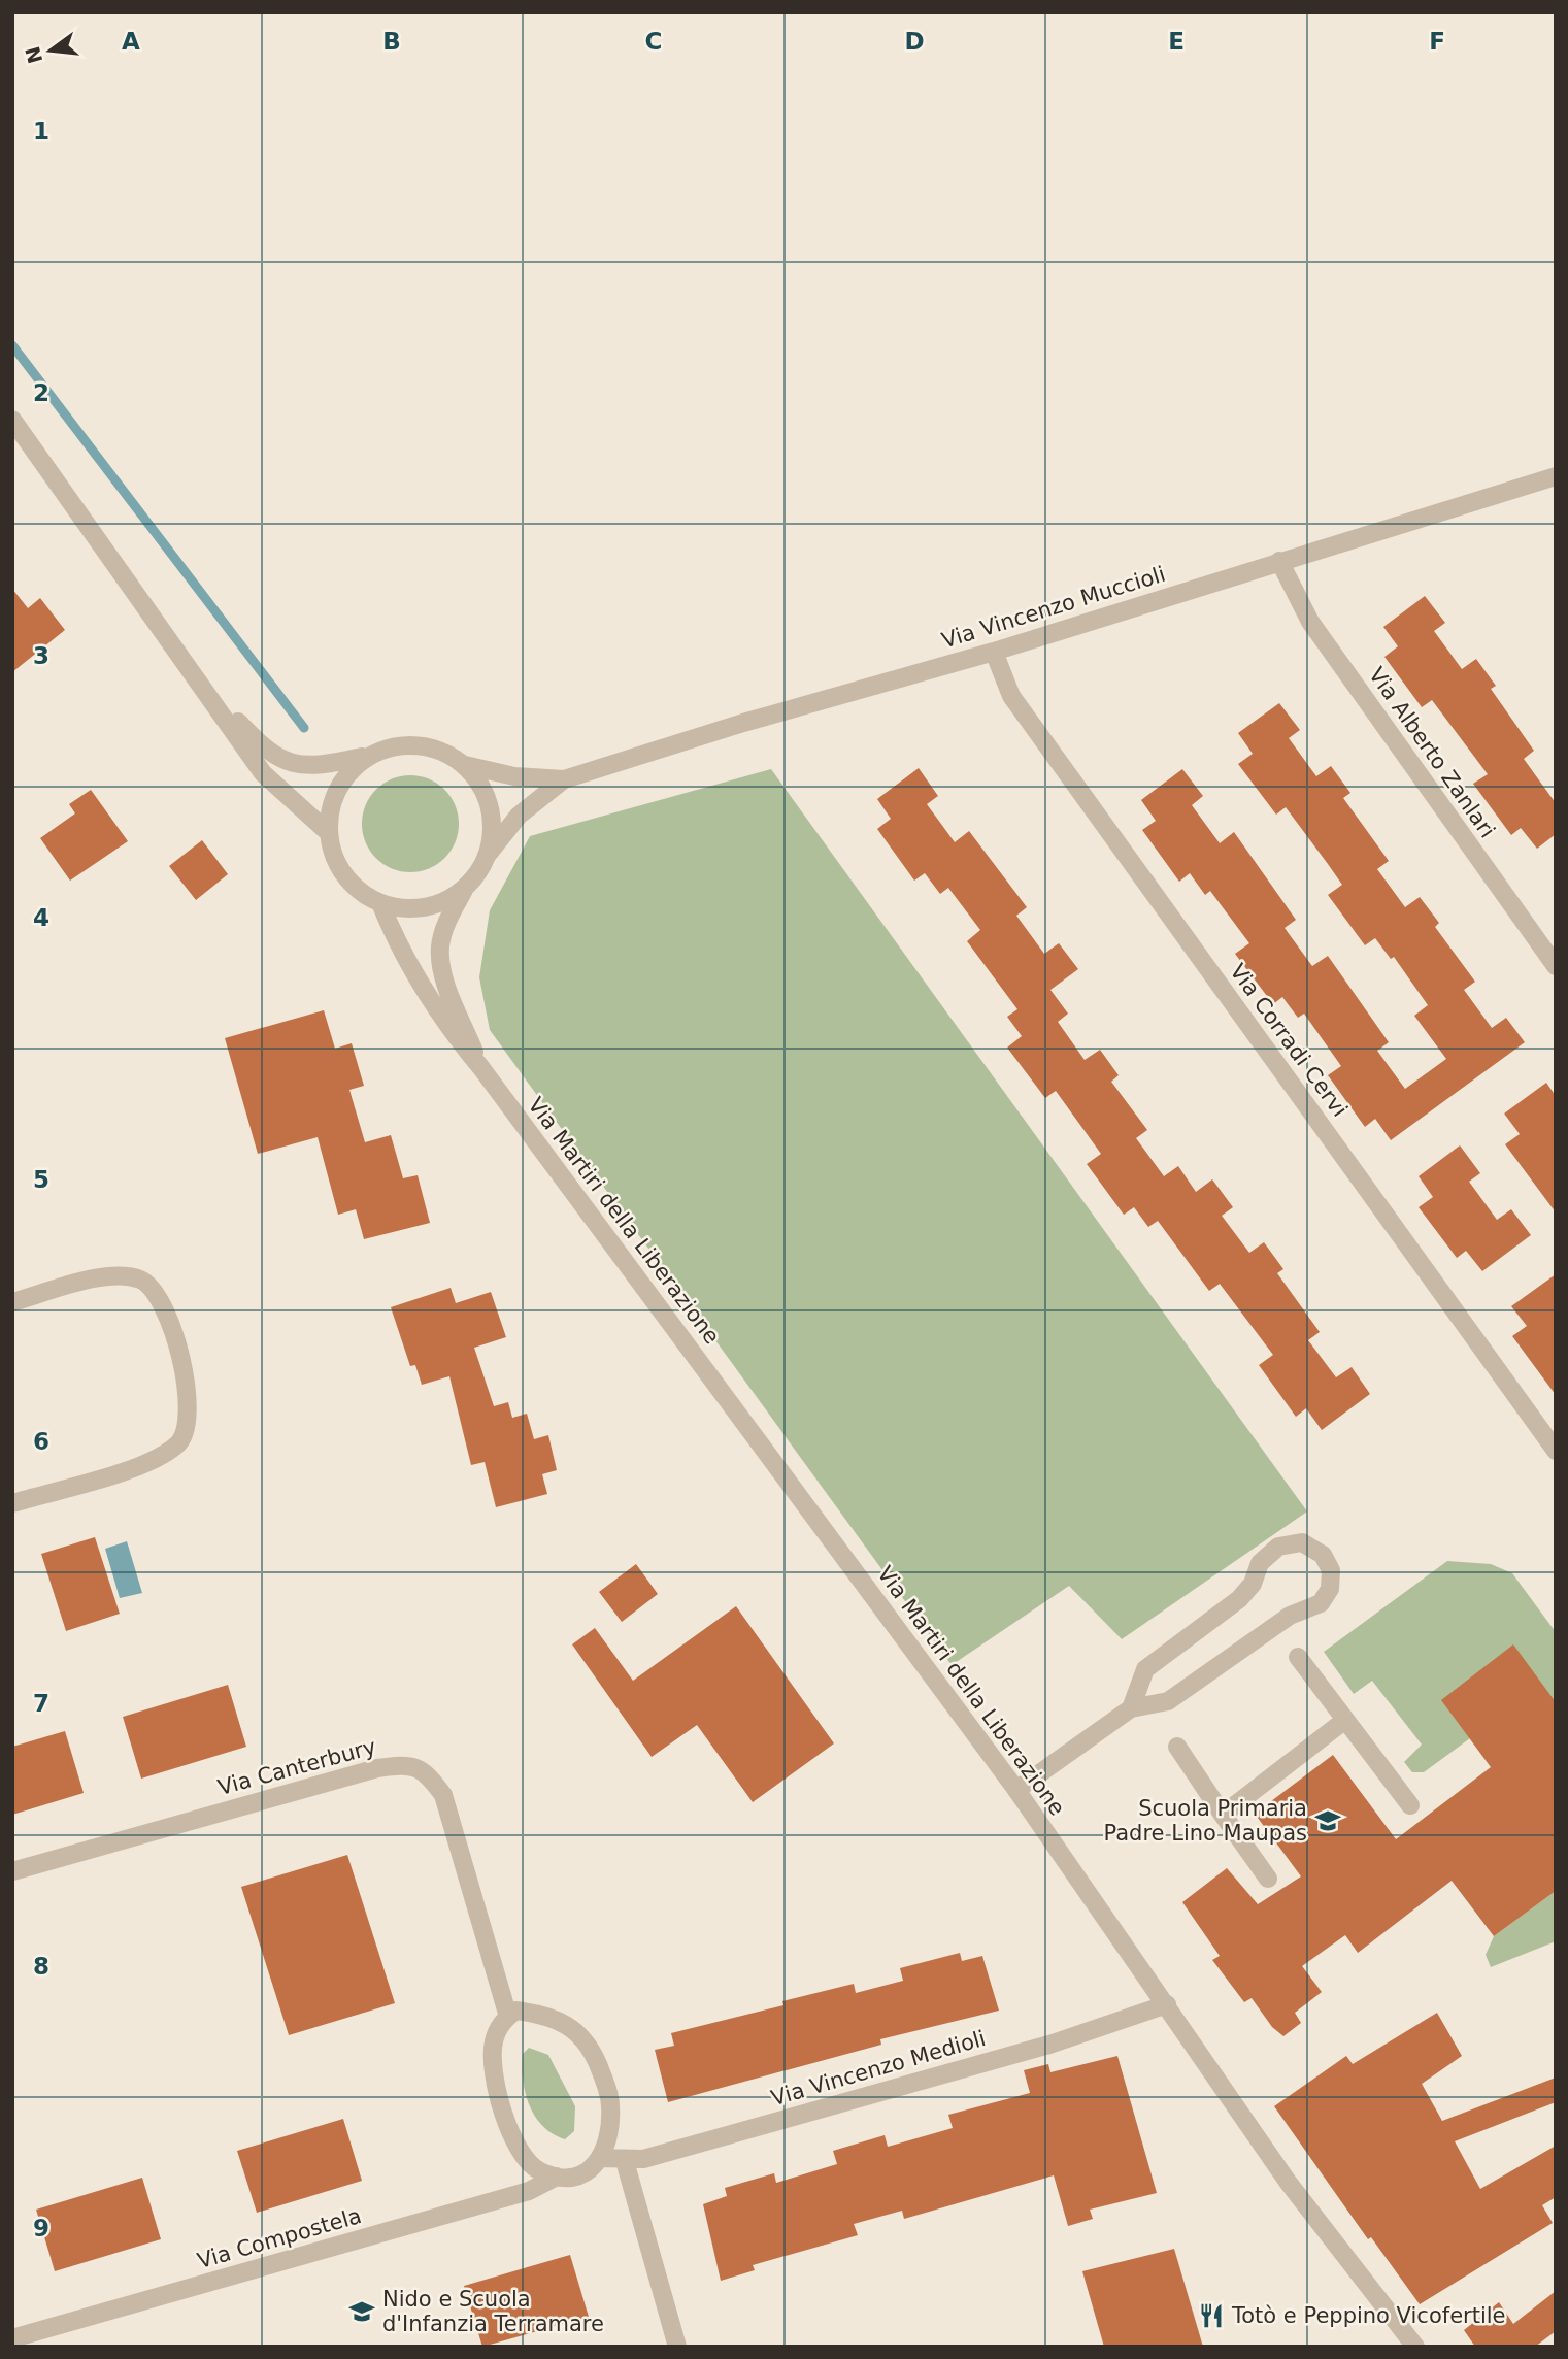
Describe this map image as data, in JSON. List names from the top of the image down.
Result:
{
  "streets": {
    "street": [
      "Via Vincenzo Muccioli",
      "Via Alberto Zanlari",
      "Via Corradi Cervi",
      "Via Martiri della Liberazione",
      "Via Canterbury",
      "Via Vincenzo Medioli",
      "Via Compostela"
    ]
  },
  "crossings": [
    ["Via Vincenzo Muccioli", "Via Alberto Zanlari"],
    ["Via Vincenzo Muccioli", "Via Corradi Cervi"],
    ["Via Martiri della Liberazione", "Via Vincenzo Medioli"],
    ["Via Canterbury", "Via Vincenzo Medioli"],
    ["Via Canterbury", "Via Compostela"],
    ["Via Vincenzo Medioli", "Via Compostela"]
  ],
  "places": {
    "school or university": ["Scuola Primaria Padre Lino Maupas", "Nido e Scuola d'Infanzia Terramare"],
    "restaurant": ["Totò e Peppino Vicofertile"]
  },
  "north": "left",
  "grid": {
    "columns": [
      "A",
      "B",
      "C",
      "D",
      "E",
      "F"
    ],
    "rows": [
      "1",
      "2",
      "3",
      "4",
      "5",
      "6",
      "7",
      "8",
      "9"
    ]
  }
}
